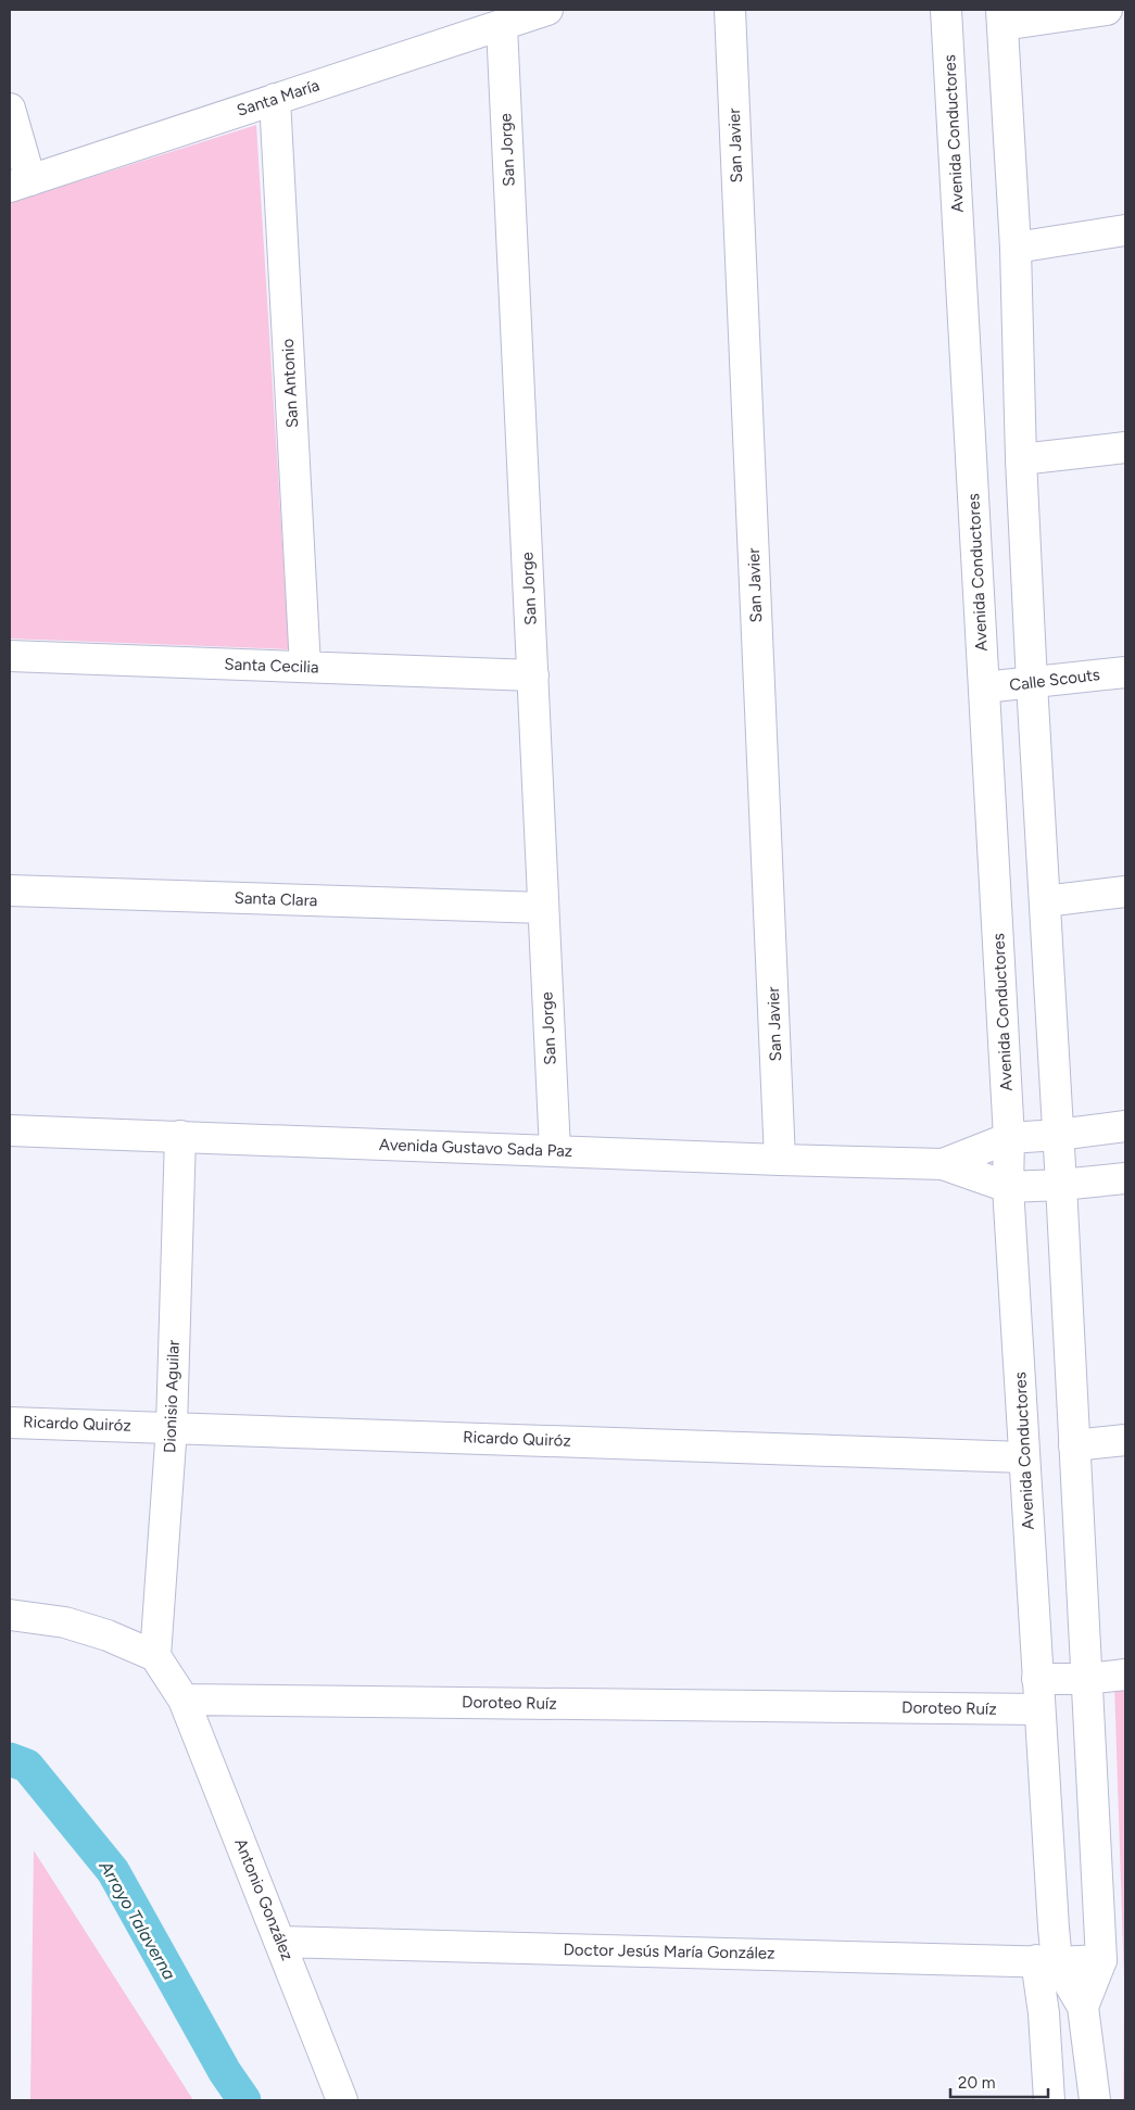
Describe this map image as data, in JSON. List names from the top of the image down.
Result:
{
  "streets": {
    "street": [
      "Santa María",
      "Avenida Conductores",
      "San Javier",
      "San Jorge",
      "San Antonio",
      "Santa Cecilia",
      "Calle Scouts",
      "Santa Clara",
      "Avenida Gustavo Sada Paz",
      "Dionisio Aguilar",
      "Ricardo Quiróz",
      "Doroteo Ruíz",
      "Antonio González",
      "Doctor Jesús María González"
    ]
  },
  "crossings": [
    ["Santa María", "San Jorge"],
    ["Santa María", "San Antonio"],
    ["Avenida Conductores", "Calle Scouts"],
    ["Avenida Conductores", "Avenida Gustavo Sada Paz"],
    ["Avenida Conductores", "Ricardo Quiróz"],
    ["Avenida Conductores", "Doroteo Ruíz"],
    ["Avenida Conductores", "Doctor Jesús María González"],
    ["San Javier", "Avenida Gustavo Sada Paz"],
    ["San Jorge", "Santa Cecilia"],
    ["San Jorge", "Santa Clara"],
    ["San Jorge", "Avenida Gustavo Sada Paz"],
    ["San Antonio", "Santa Cecilia"],
    ["Avenida Gustavo Sada Paz", "Dionisio Aguilar"],
    ["Dionisio Aguilar", "Ricardo Quiróz"],
    ["Doroteo Ruíz", "Antonio González"],
    ["Antonio González", "Doctor Jesús María González"]
  ],
  "water": ["Arroyo Talaverna"],
  "scale_bar": "20 m"
}
